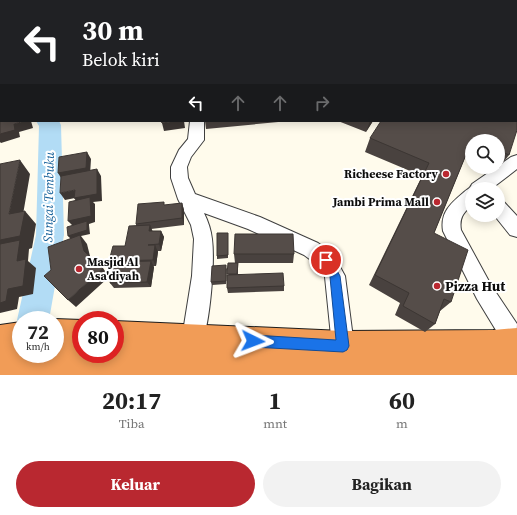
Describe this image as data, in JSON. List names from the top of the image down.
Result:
{
  "water": ["Sungai Tembuku"],
  "places": [
    "Richeese Factory",
    "Jambi Prima Mall",
    "Masjid Al Asa'diyah",
    "Pizza Hut"
  ],
  "page": {
    "turn": ["30 m", "Belok kiri"],
    "speed": "72 km/h",
    "limit": "80",
    "eta": [
      "20:17",
      "Tiba",
      "1",
      "mnt",
      "60",
      "m"
    ],
    "buttons": ["Keluar", "Bagikan"]
  }
}
